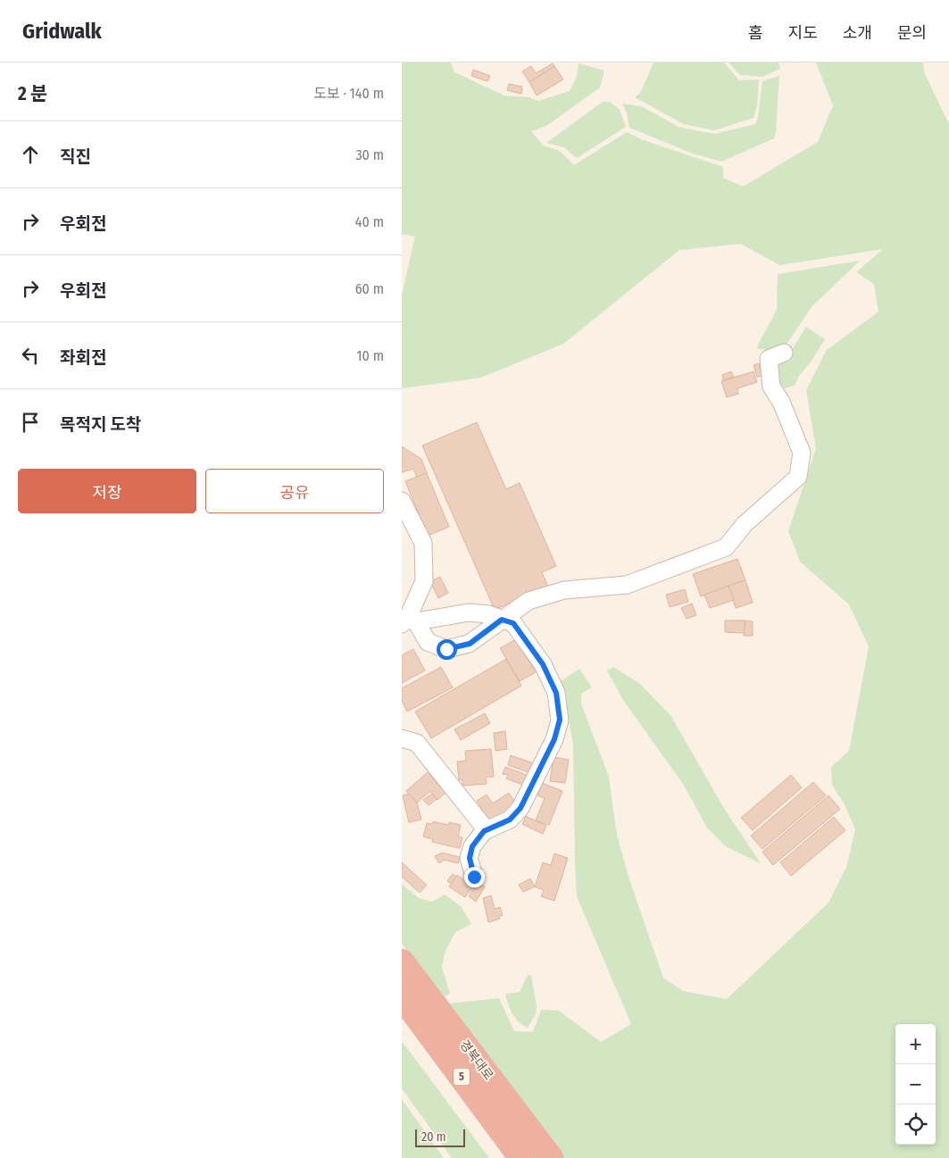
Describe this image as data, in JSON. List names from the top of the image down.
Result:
{
  "streets": {
    "highway": ["경북대로", "5"]
  },
  "scale_bar": "20 m",
  "page": {
    "header": "Gridwalk",
    "nav": [
      "홈",
      "지도",
      "소개",
      "문의"
    ],
    "heading": ["2 분", "도보 · 140 m"],
    "list": [
      ["직진", "30 m"],
      ["우회전", "40 m"],
      ["우회전", "60 m"],
      ["좌회전", "10 m"],
      "목적지 도착"
    ],
    "buttons": ["저장", "공유"],
    "map_buttons": ["+", "−"],
    "scale": "20 m"
  }
}
